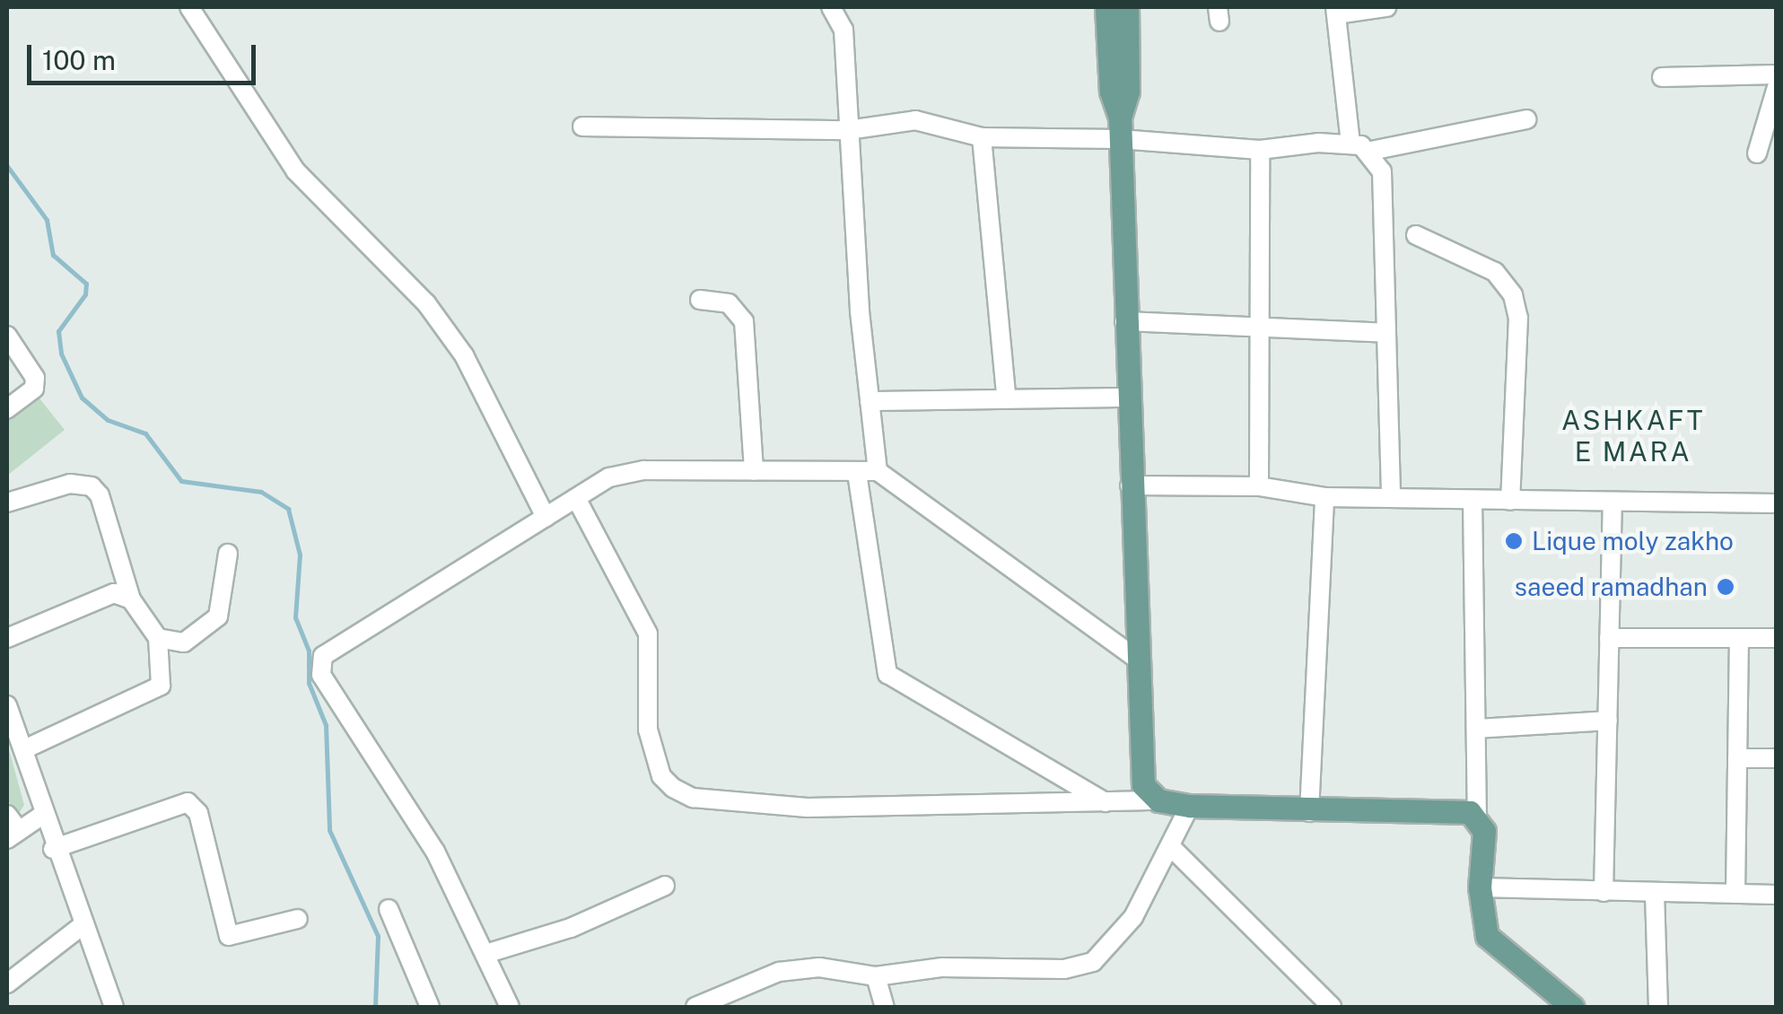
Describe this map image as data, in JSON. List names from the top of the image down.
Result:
{
  "districts": ["ASHKAFT E MARA"],
  "places": ["Lique moly zakho", "saeed ramadhan"],
  "scale_bar": "100 m"
}
